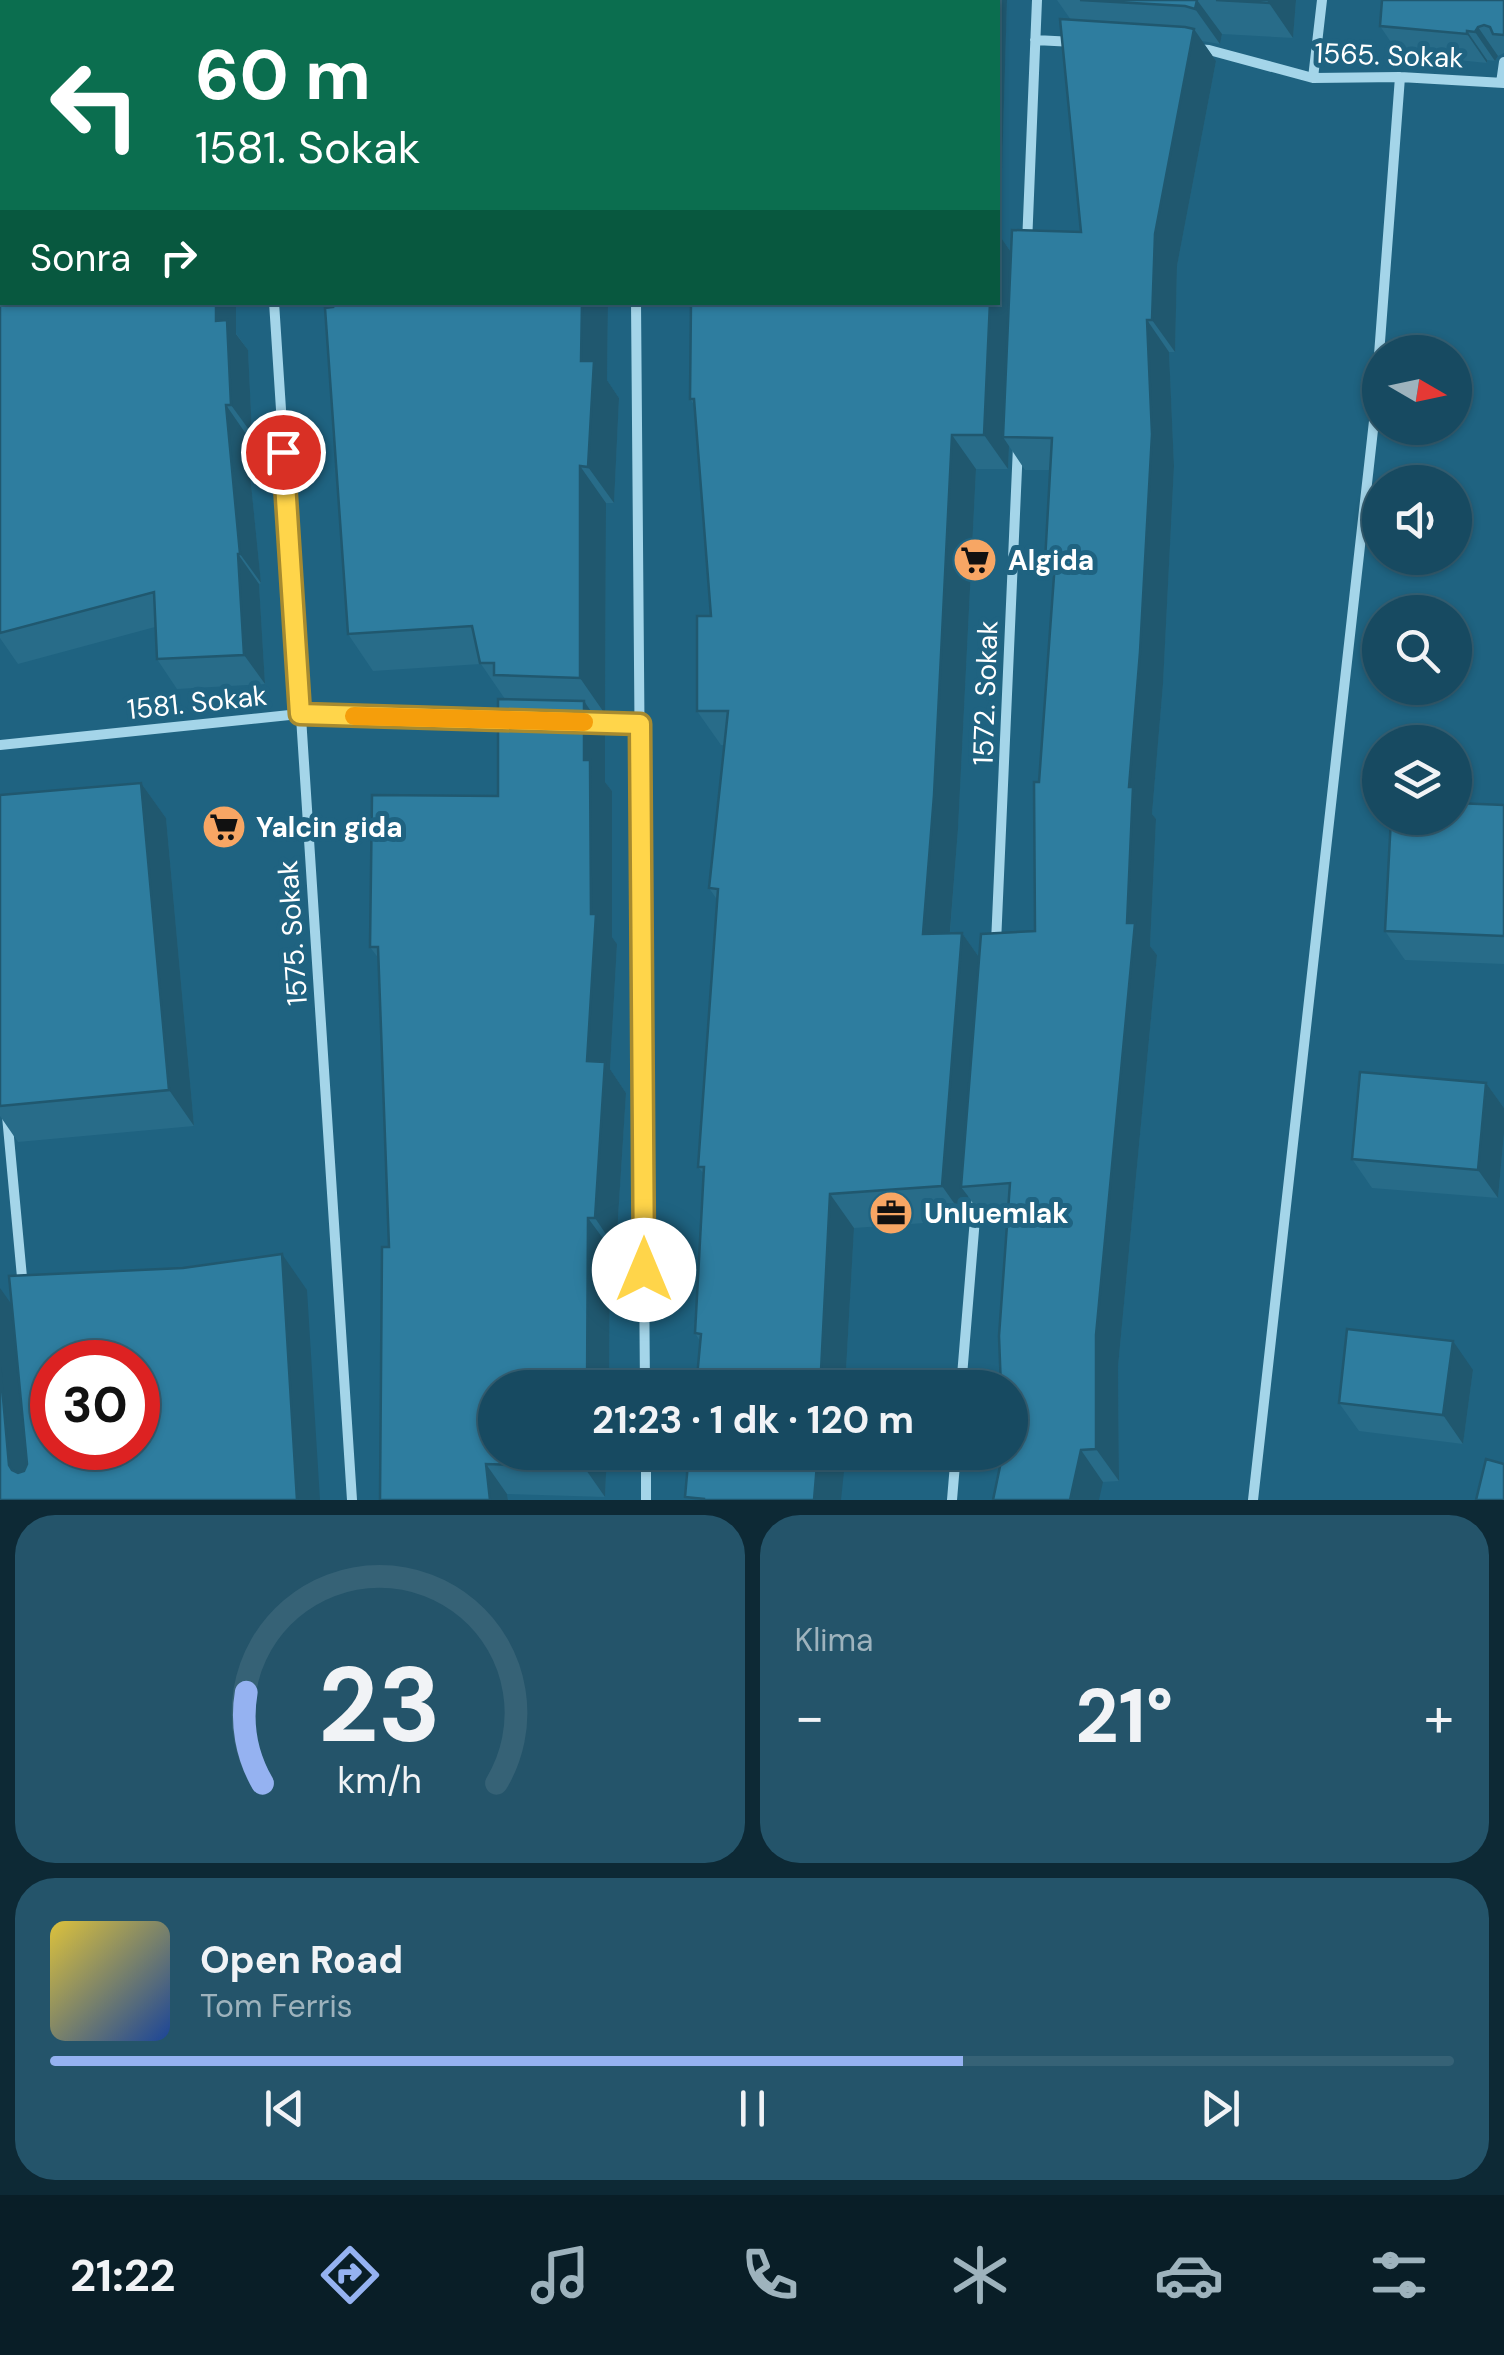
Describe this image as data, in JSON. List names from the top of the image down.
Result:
{
  "streets": {
    "street": [
      "1565. Sokak",
      "1572. Sokak",
      "1581. Sokak",
      "1575. Sokak"
    ]
  },
  "crossings": [
    ["1581. Sokak", "1575. Sokak"]
  ],
  "places": {
    "supermarket": ["Algida", "Yalcin gida"],
    "office": ["Unluemlak"]
  },
  "north": "right",
  "page": {
    "turn": ["60 m", "1581. Sokak"],
    "then": "Sonra",
    "limit": "30",
    "trip": "21:23 · 1 dk · 120 m",
    "tile": "Klima",
    "heat": ["−", "21°", "+"],
    "song": ["Open Road", "Tom Ferris"],
    "tabs": "21:22",
    "gauge": ["23", "km/h"]
  }
}
